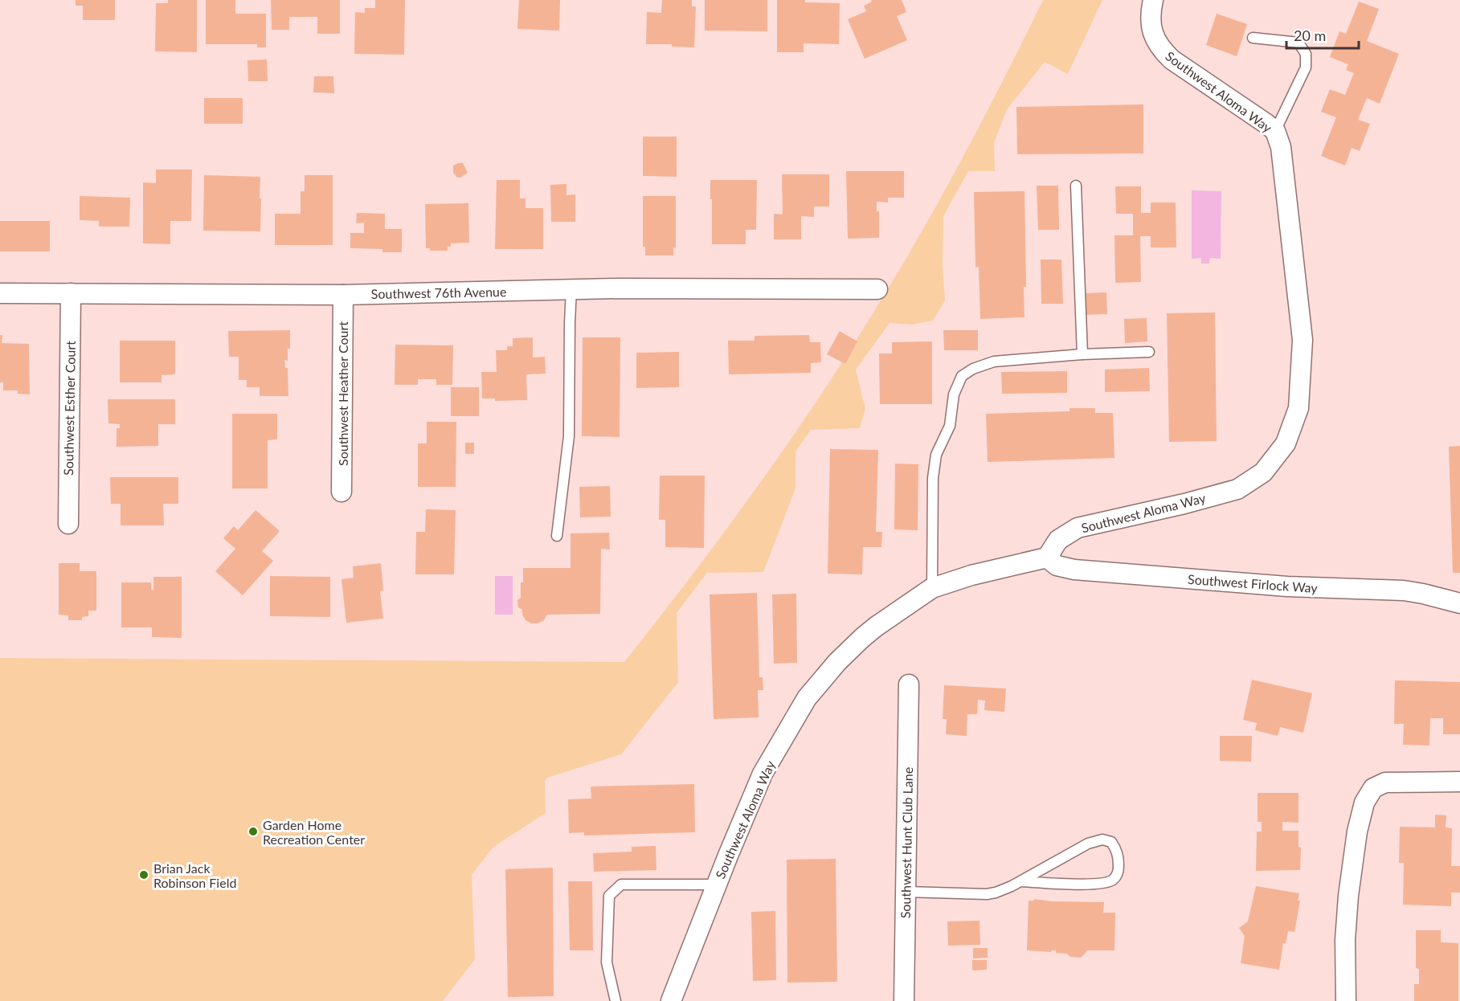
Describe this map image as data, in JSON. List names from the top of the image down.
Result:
{
  "streets": {
    "street": [
      "Southwest Aloma Way",
      "Southwest 76th Avenue",
      "Southwest Heather Court",
      "Southwest Esther Court",
      "Southwest Firlock Way",
      "Southwest Hunt Club Lane"
    ]
  },
  "crossings": [
    ["Southwest Aloma Way", "Southwest Firlock Way"],
    ["Southwest 76th Avenue", "Southwest Heather Court"],
    ["Southwest 76th Avenue", "Southwest Esther Court"]
  ],
  "places": ["Garden Home Recreation Center", "Brian Jack Robinson Field"],
  "scale_bar": "20 m"
}
